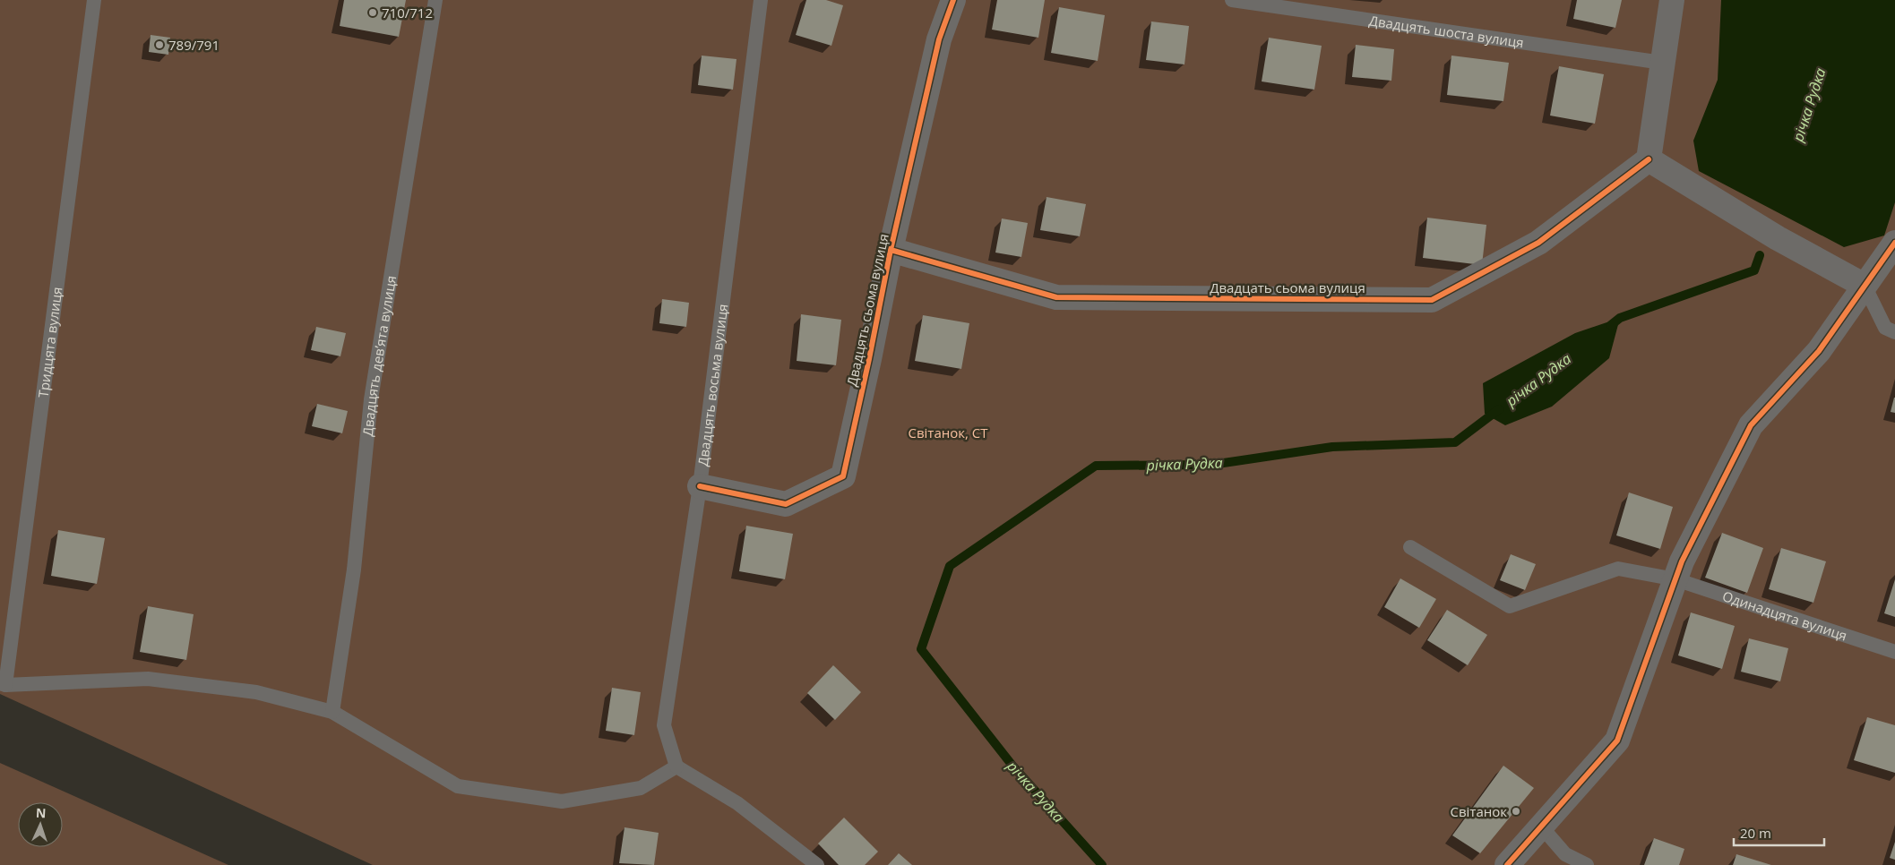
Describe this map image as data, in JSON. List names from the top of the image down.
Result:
{
  "streets": {
    "street": ["Двадцать сьома вулиця", "Двадцять сьома вулиця"],
    "lane": [
      "Двадцять шоста вулиця",
      "Тридцята вулиця",
      "Двадцять дев’ята вулиця",
      "Двадцять восьма вулиця",
      "Одинадцята вулиця"
    ]
  },
  "crossings": [
    ["Двадцать сьома вулиця", "Двадцять сьома вулиця"],
    ["Двадцять сьома вулиця", "Двадцять восьма вулиця"]
  ],
  "water": ["річка Рудка"],
  "parks": ["Світанок, СТ"],
  "places": ["710/712", "789/791", "Світанок"],
  "scale_bar": "20 m",
  "north": "top"
}
